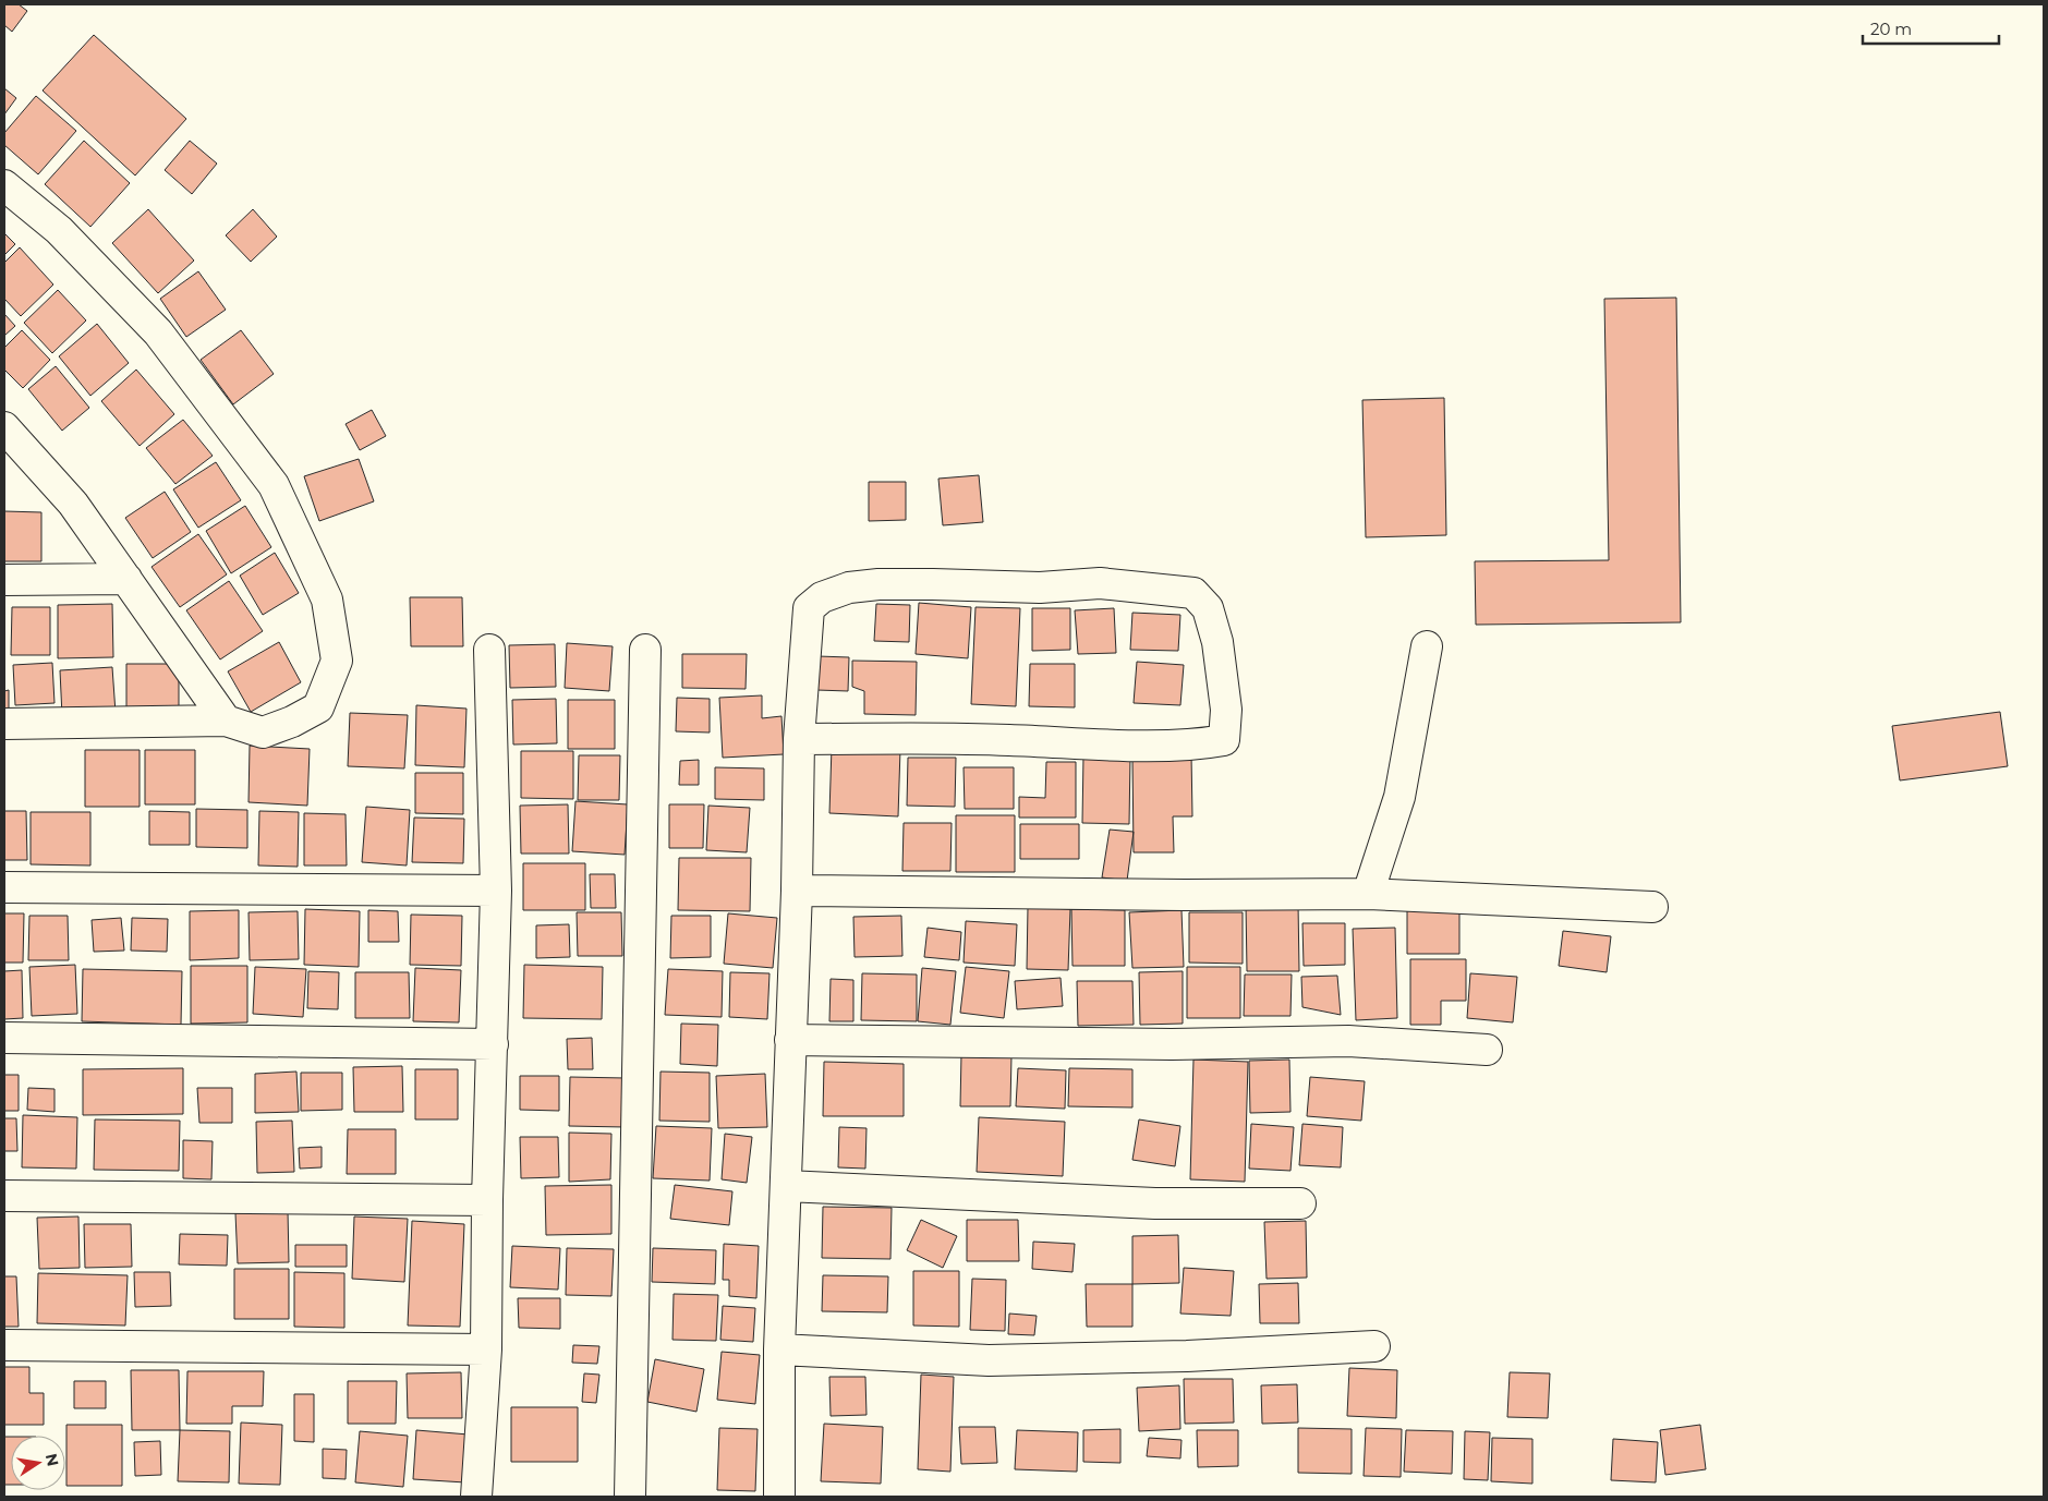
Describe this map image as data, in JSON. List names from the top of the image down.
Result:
{
  "scale_bar": "20 m",
  "north": "right"
}
